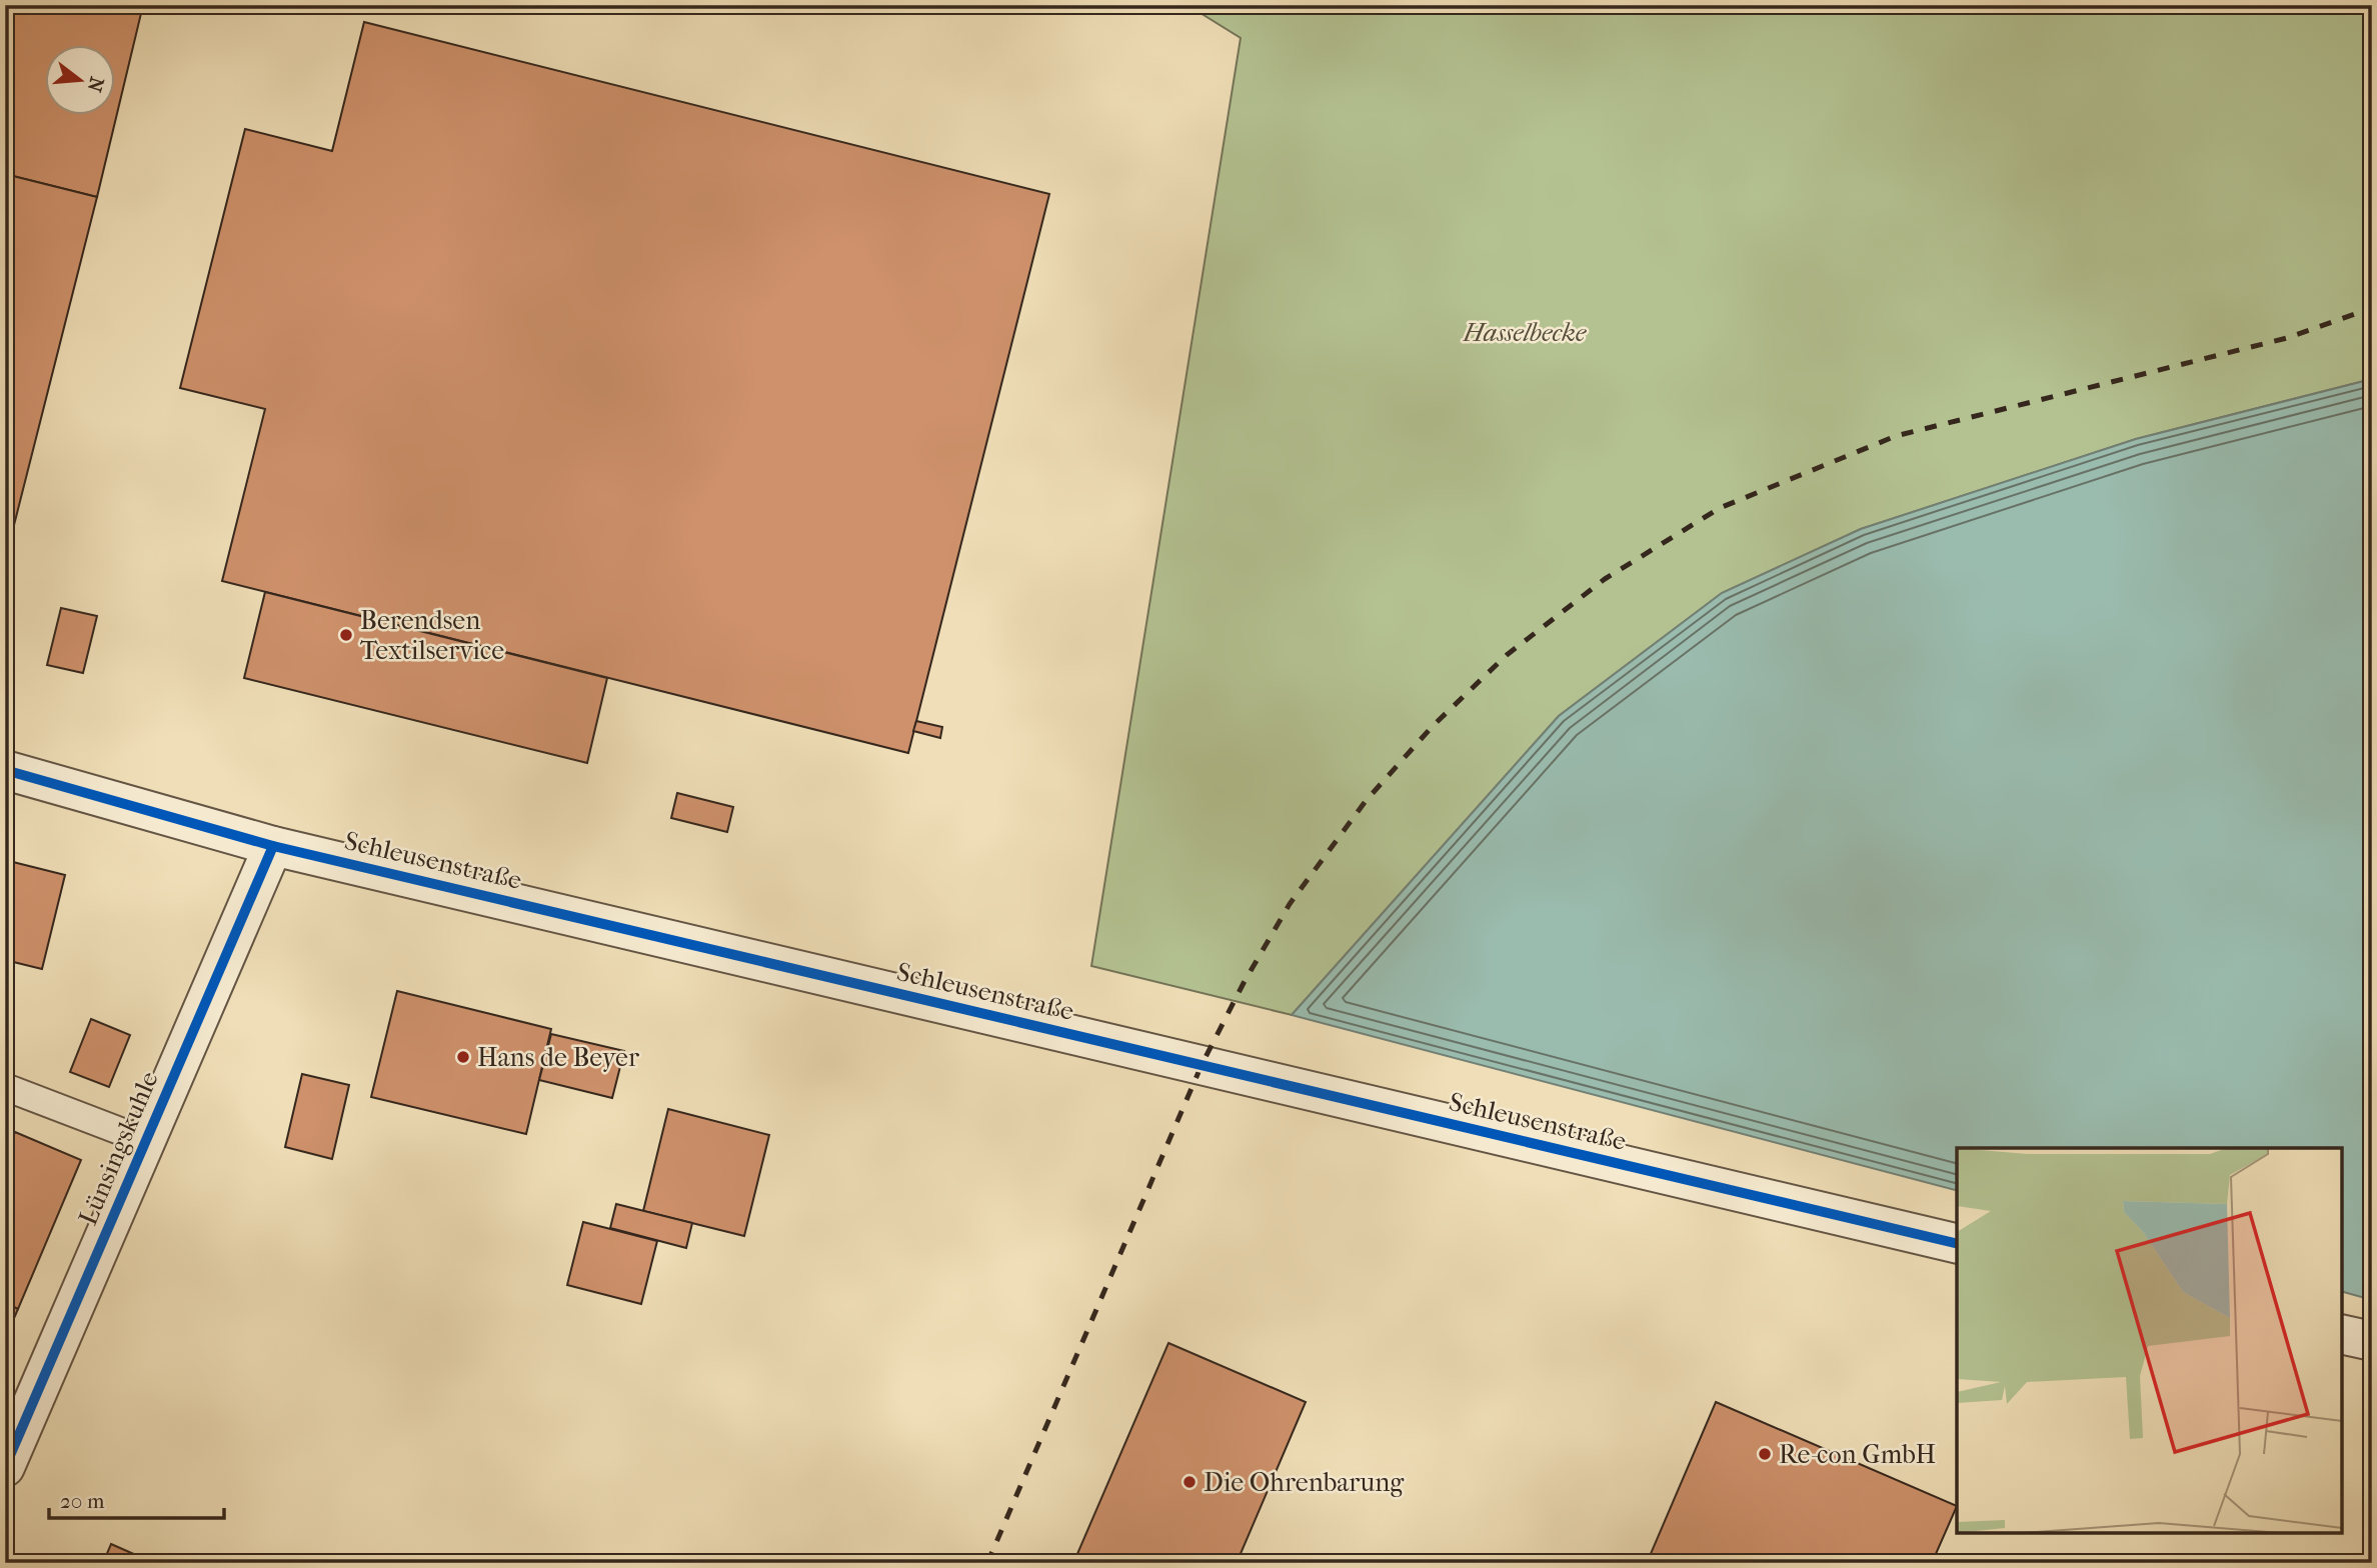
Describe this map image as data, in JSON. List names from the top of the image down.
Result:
{
  "streets": {
    "street": ["Schleusenstraße", "Lünsingskuhle"]
  },
  "crossings": [
    ["Schleusenstraße", "Lünsingskuhle"]
  ],
  "parks": ["Hasselbecke"],
  "places": [
    "Berendsen Textilservice",
    "Hans de Beyer",
    "Re-con GmbH",
    "Die Ohrenbarung"
  ],
  "scale_bar": "20 m",
  "north": "right"
}
